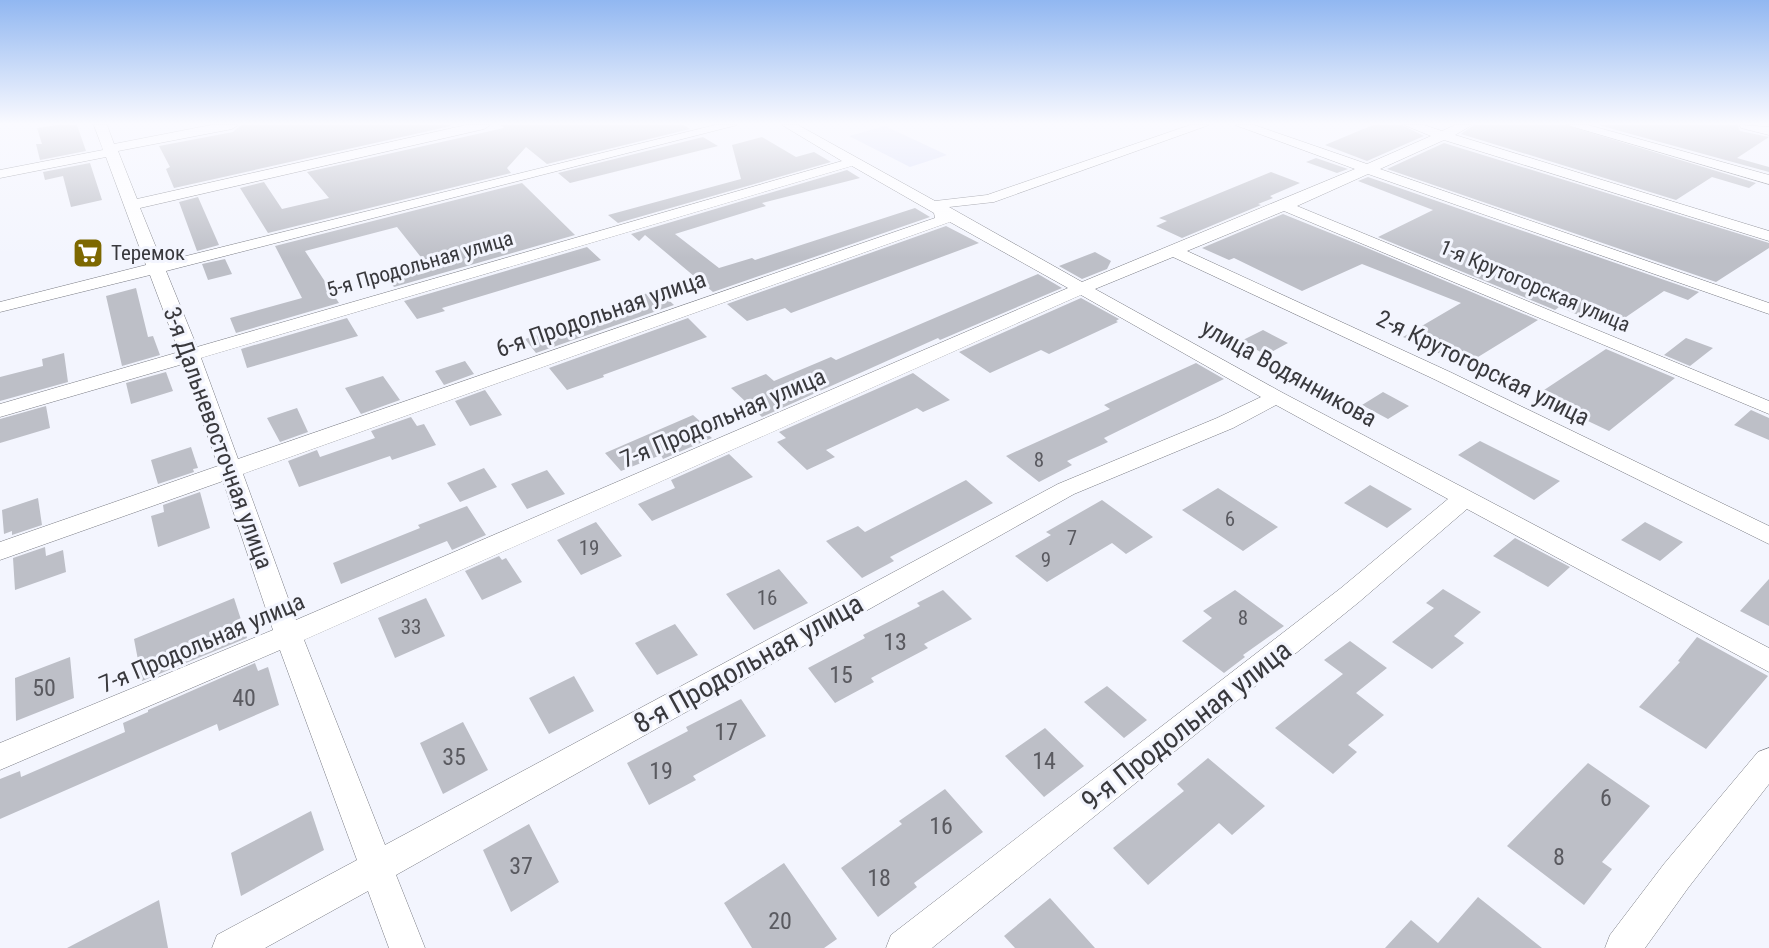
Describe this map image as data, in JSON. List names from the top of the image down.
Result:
{
  "streets": {
    "street": [
      "5-я Продольная улица",
      "1-я Крутогорская улица",
      "6-я Продольная улица",
      "2-я Крутогорская улица",
      "улица Водянникова",
      "7-я Продольная улица",
      "3-я Дальневосточная улица",
      "8-я Продольная улица",
      "9-я Продольная улица"
    ]
  },
  "crossings": [
    ["5-я Продольная улица", "3-я Дальневосточная улица"],
    ["1-я Крутогорская улица", "7-я Продольная улица"],
    ["6-я Продольная улица", "улица Водянникова"],
    ["6-я Продольная улица", "3-я Дальневосточная улица"],
    ["2-я Крутогорская улица", "7-я Продольная улица"],
    ["улица Водянникова", "7-я Продольная улица"],
    ["улица Водянникова", "8-я Продольная улица"],
    ["улица Водянникова", "9-я Продольная улица"],
    ["7-я Продольная улица", "3-я Дальневосточная улица"],
    ["3-я Дальневосточная улица", "8-я Продольная улица"]
  ],
  "places": {
    "supermarket": ["Теремок"]
  },
  "house_numbers": [
    "8",
    "6",
    "7",
    "19",
    "9",
    "16",
    "8",
    "33",
    "13",
    "15",
    "50",
    "40",
    "17",
    "35",
    "14",
    "19",
    "6",
    "16",
    "8",
    "37",
    "18",
    "20"
  ]
}
